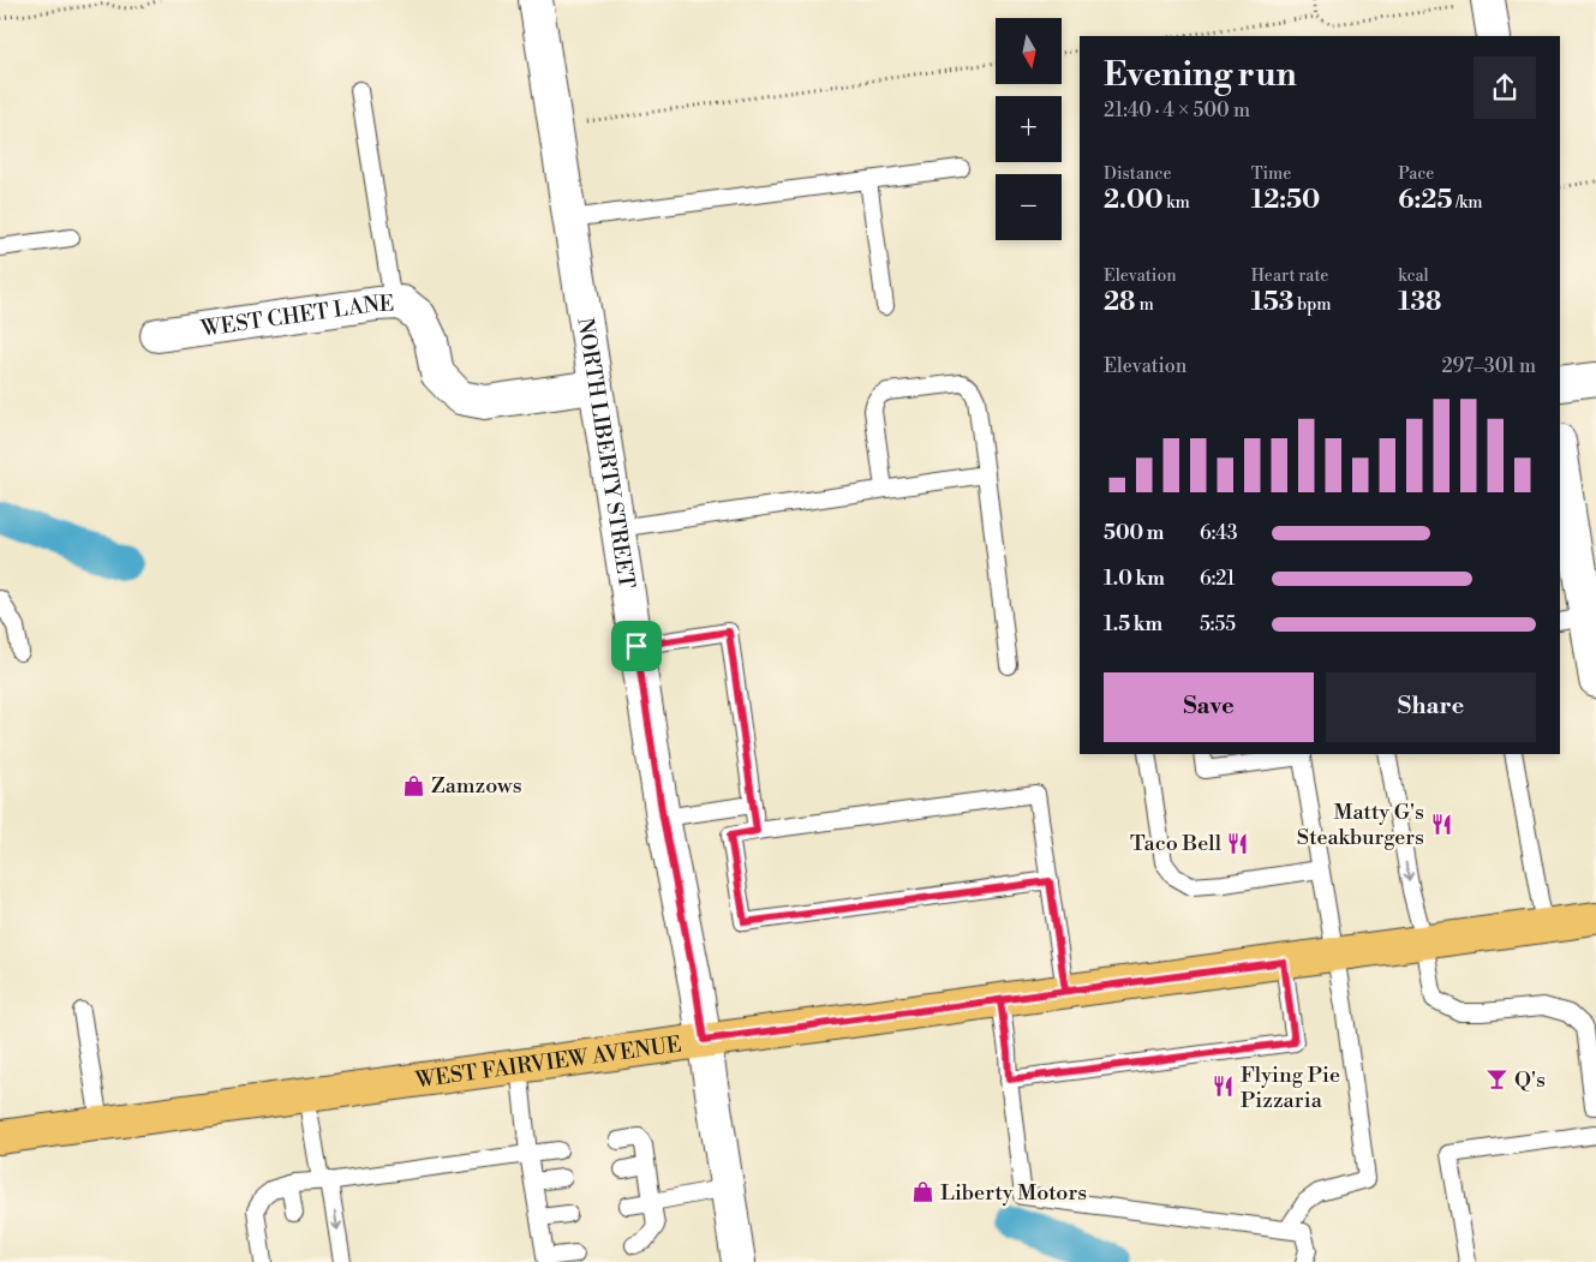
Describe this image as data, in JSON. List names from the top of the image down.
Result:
{
  "streets": {
    "main road": ["WEST FAIRVIEW AVENUE"],
    "street": ["WEST CHET LANE", "NORTH LIBERTY STREET"]
  },
  "crossings": [
    ["WEST CHET LANE", "NORTH LIBERTY STREET"],
    ["NORTH LIBERTY STREET", "WEST FAIRVIEW AVENUE"]
  ],
  "places": {
    "shop": ["Zamzows", "Liberty Motors"],
    "restaurant": ["Matty G's Steakburgers", "Taco Bell", "Flying Pie Pizzaria"],
    "bar": ["Q's"]
  },
  "north": "bottom",
  "page": {
    "map_buttons": ["+", "−"],
    "heading": ["Evening run", "21:40 · 4 × 500 m"],
    "stats": [
      ["Distance", "2.00 km"],
      ["Time", "12:50"],
      ["Pace", "6:25 /km"],
      ["Elevation", "28 m"],
      ["Heart rate", "153 bpm"],
      ["kcal", "138"]
    ],
    "chart": ["Elevation", "297–301 m"],
    "list": [
      {
        "name": "500 m",
        "note": "6:43"
      },
      {
        "name": "1.0 km",
        "note": "6:21"
      },
      {
        "name": "1.5 km",
        "note": "5:55"
      }
    ],
    "buttons": ["Save", "Share"]
  }
}
